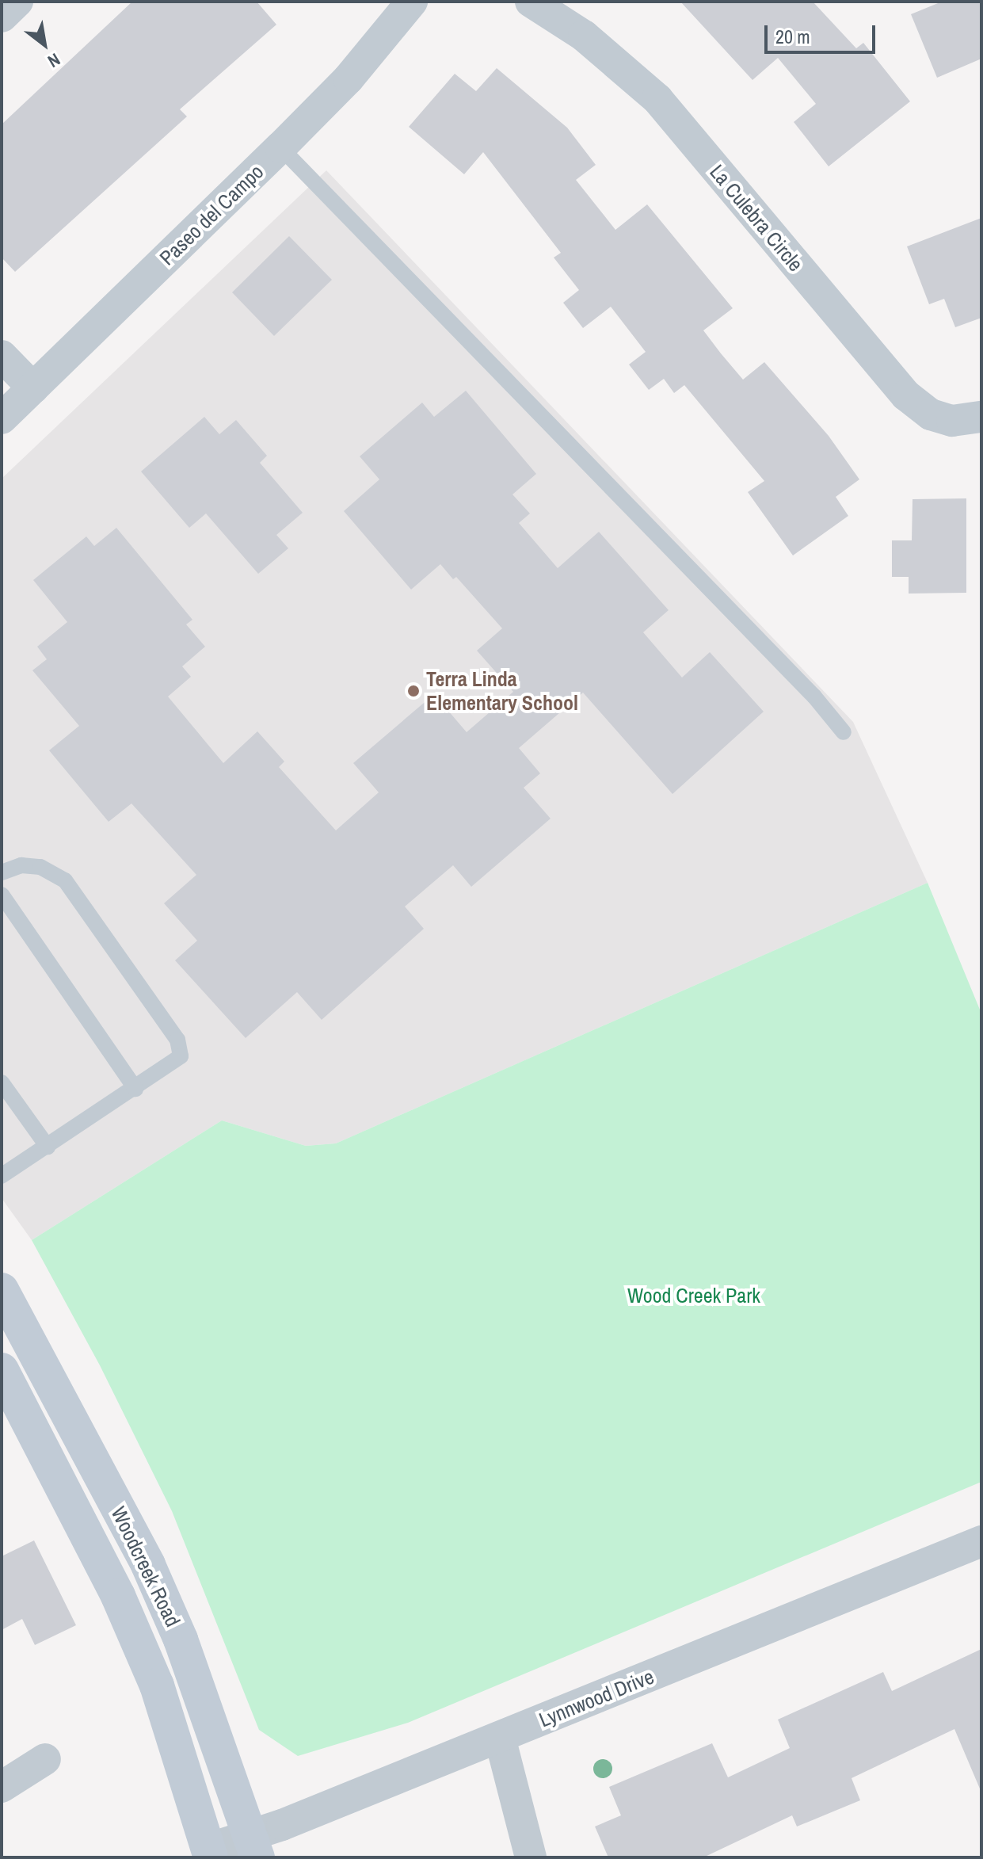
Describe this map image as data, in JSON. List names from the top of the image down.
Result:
{
  "streets": {
    "main road": ["Woodcreek Road"],
    "street": ["Paseo del Campo", "La Culebra Circle", "Lynnwood Drive"]
  },
  "crossings": [
    ["Woodcreek Road", "Lynnwood Drive"]
  ],
  "parks": ["Wood Creek Park"],
  "places": ["Terra Linda Elementary School"],
  "scale_bar": "20 m",
  "north": "bottom right"
}
